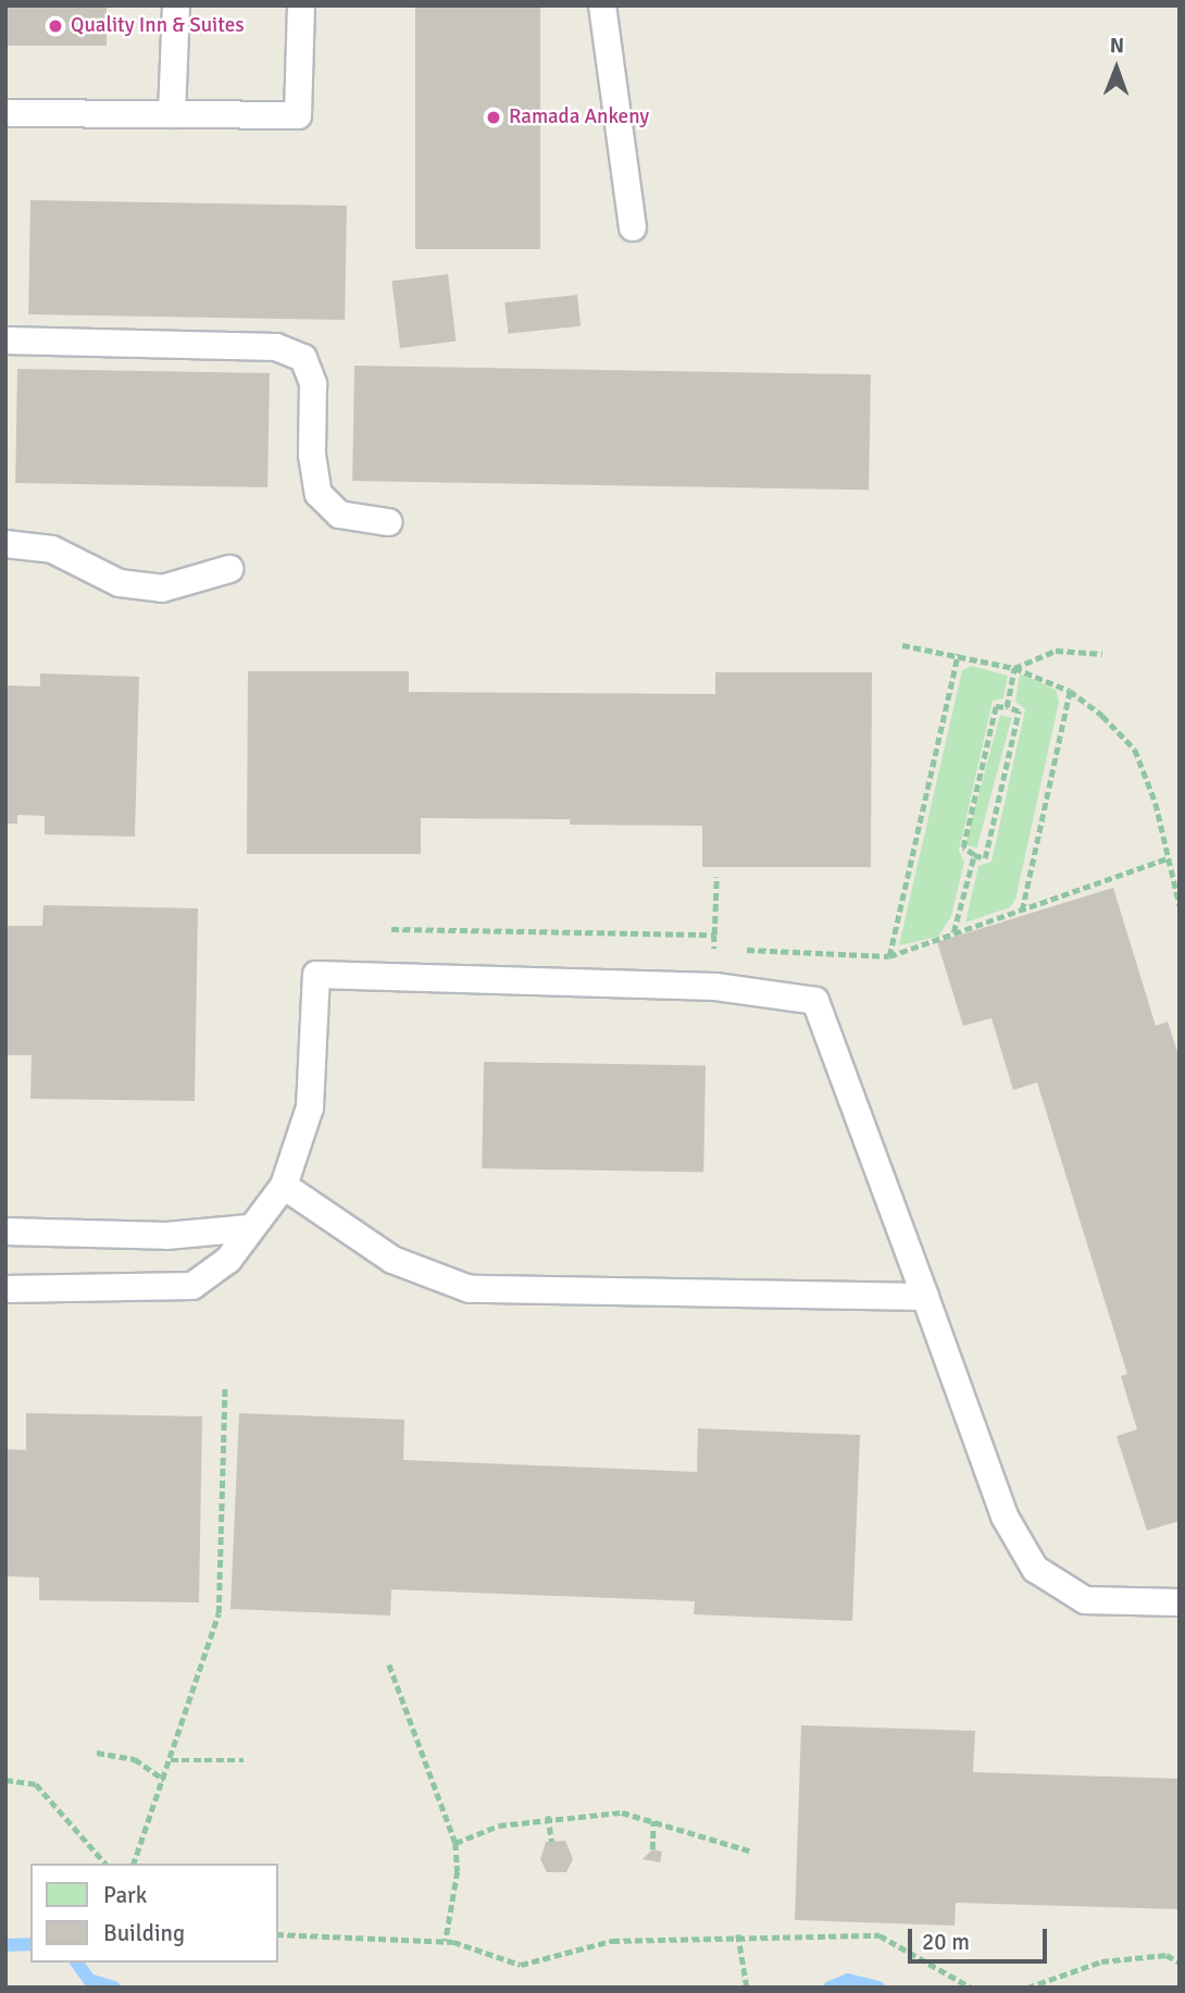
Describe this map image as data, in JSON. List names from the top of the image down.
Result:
{
  "places": ["Quality Inn & Suites", "Ramada Ankeny"],
  "legend": ["Park", "Building"],
  "scale_bar": "20 m",
  "north": "top"
}
